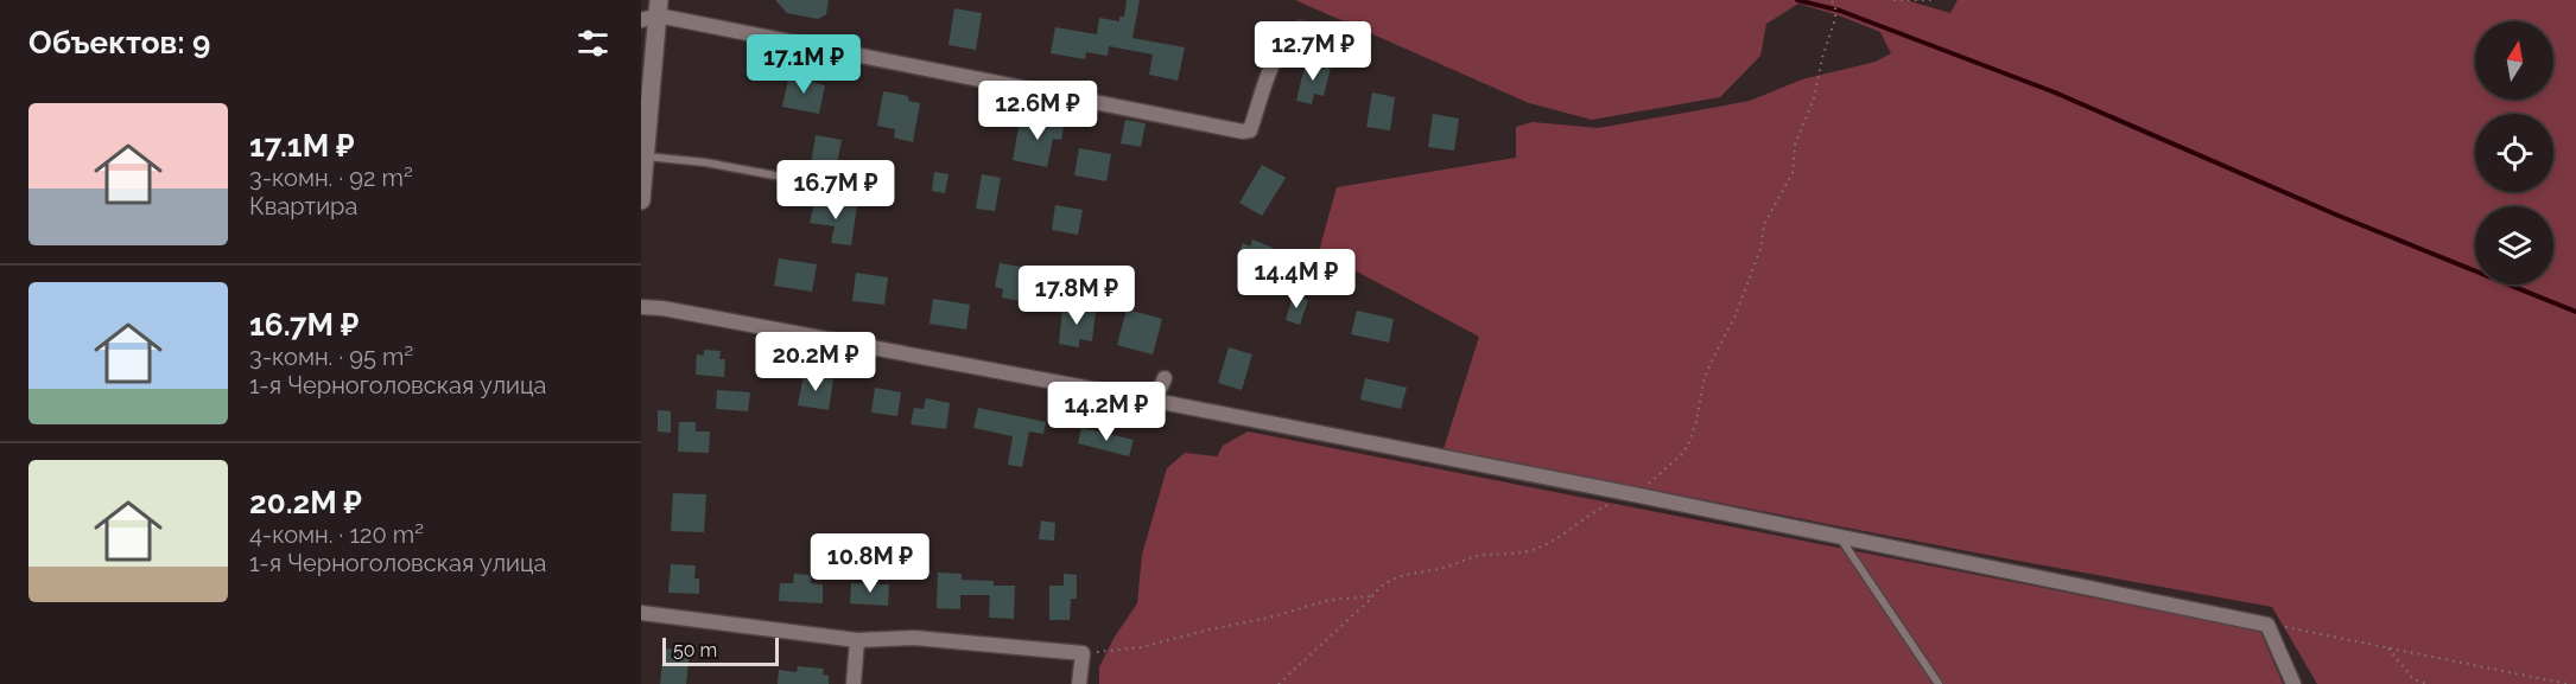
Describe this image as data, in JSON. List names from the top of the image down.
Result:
{
  "scale_bar": "50 m",
  "north": "top",
  "page": {
    "heading": "Объектов: 9",
    "price": [
      "12.7M ₽",
      "17.1M ₽",
      "12.6M ₽",
      "16.7M ₽",
      "14.4M ₽",
      "17.8M ₽",
      "20.2M ₽",
      "14.2M ₽",
      "10.8M ₽"
    ],
    "list": [
      {
        "name": "17.1M ₽",
        "note": "3-комн. · 92 m² · Квартира"
      },
      {
        "name": "16.7M ₽",
        "note": "3-комн. · 95 m² · 1-я Черноголовская улица"
      },
      {
        "name": "20.2M ₽",
        "note": "4-комн. · 120 m² · 1-я Черноголовская улица"
      }
    ],
    "scale": "50 m"
  }
}
